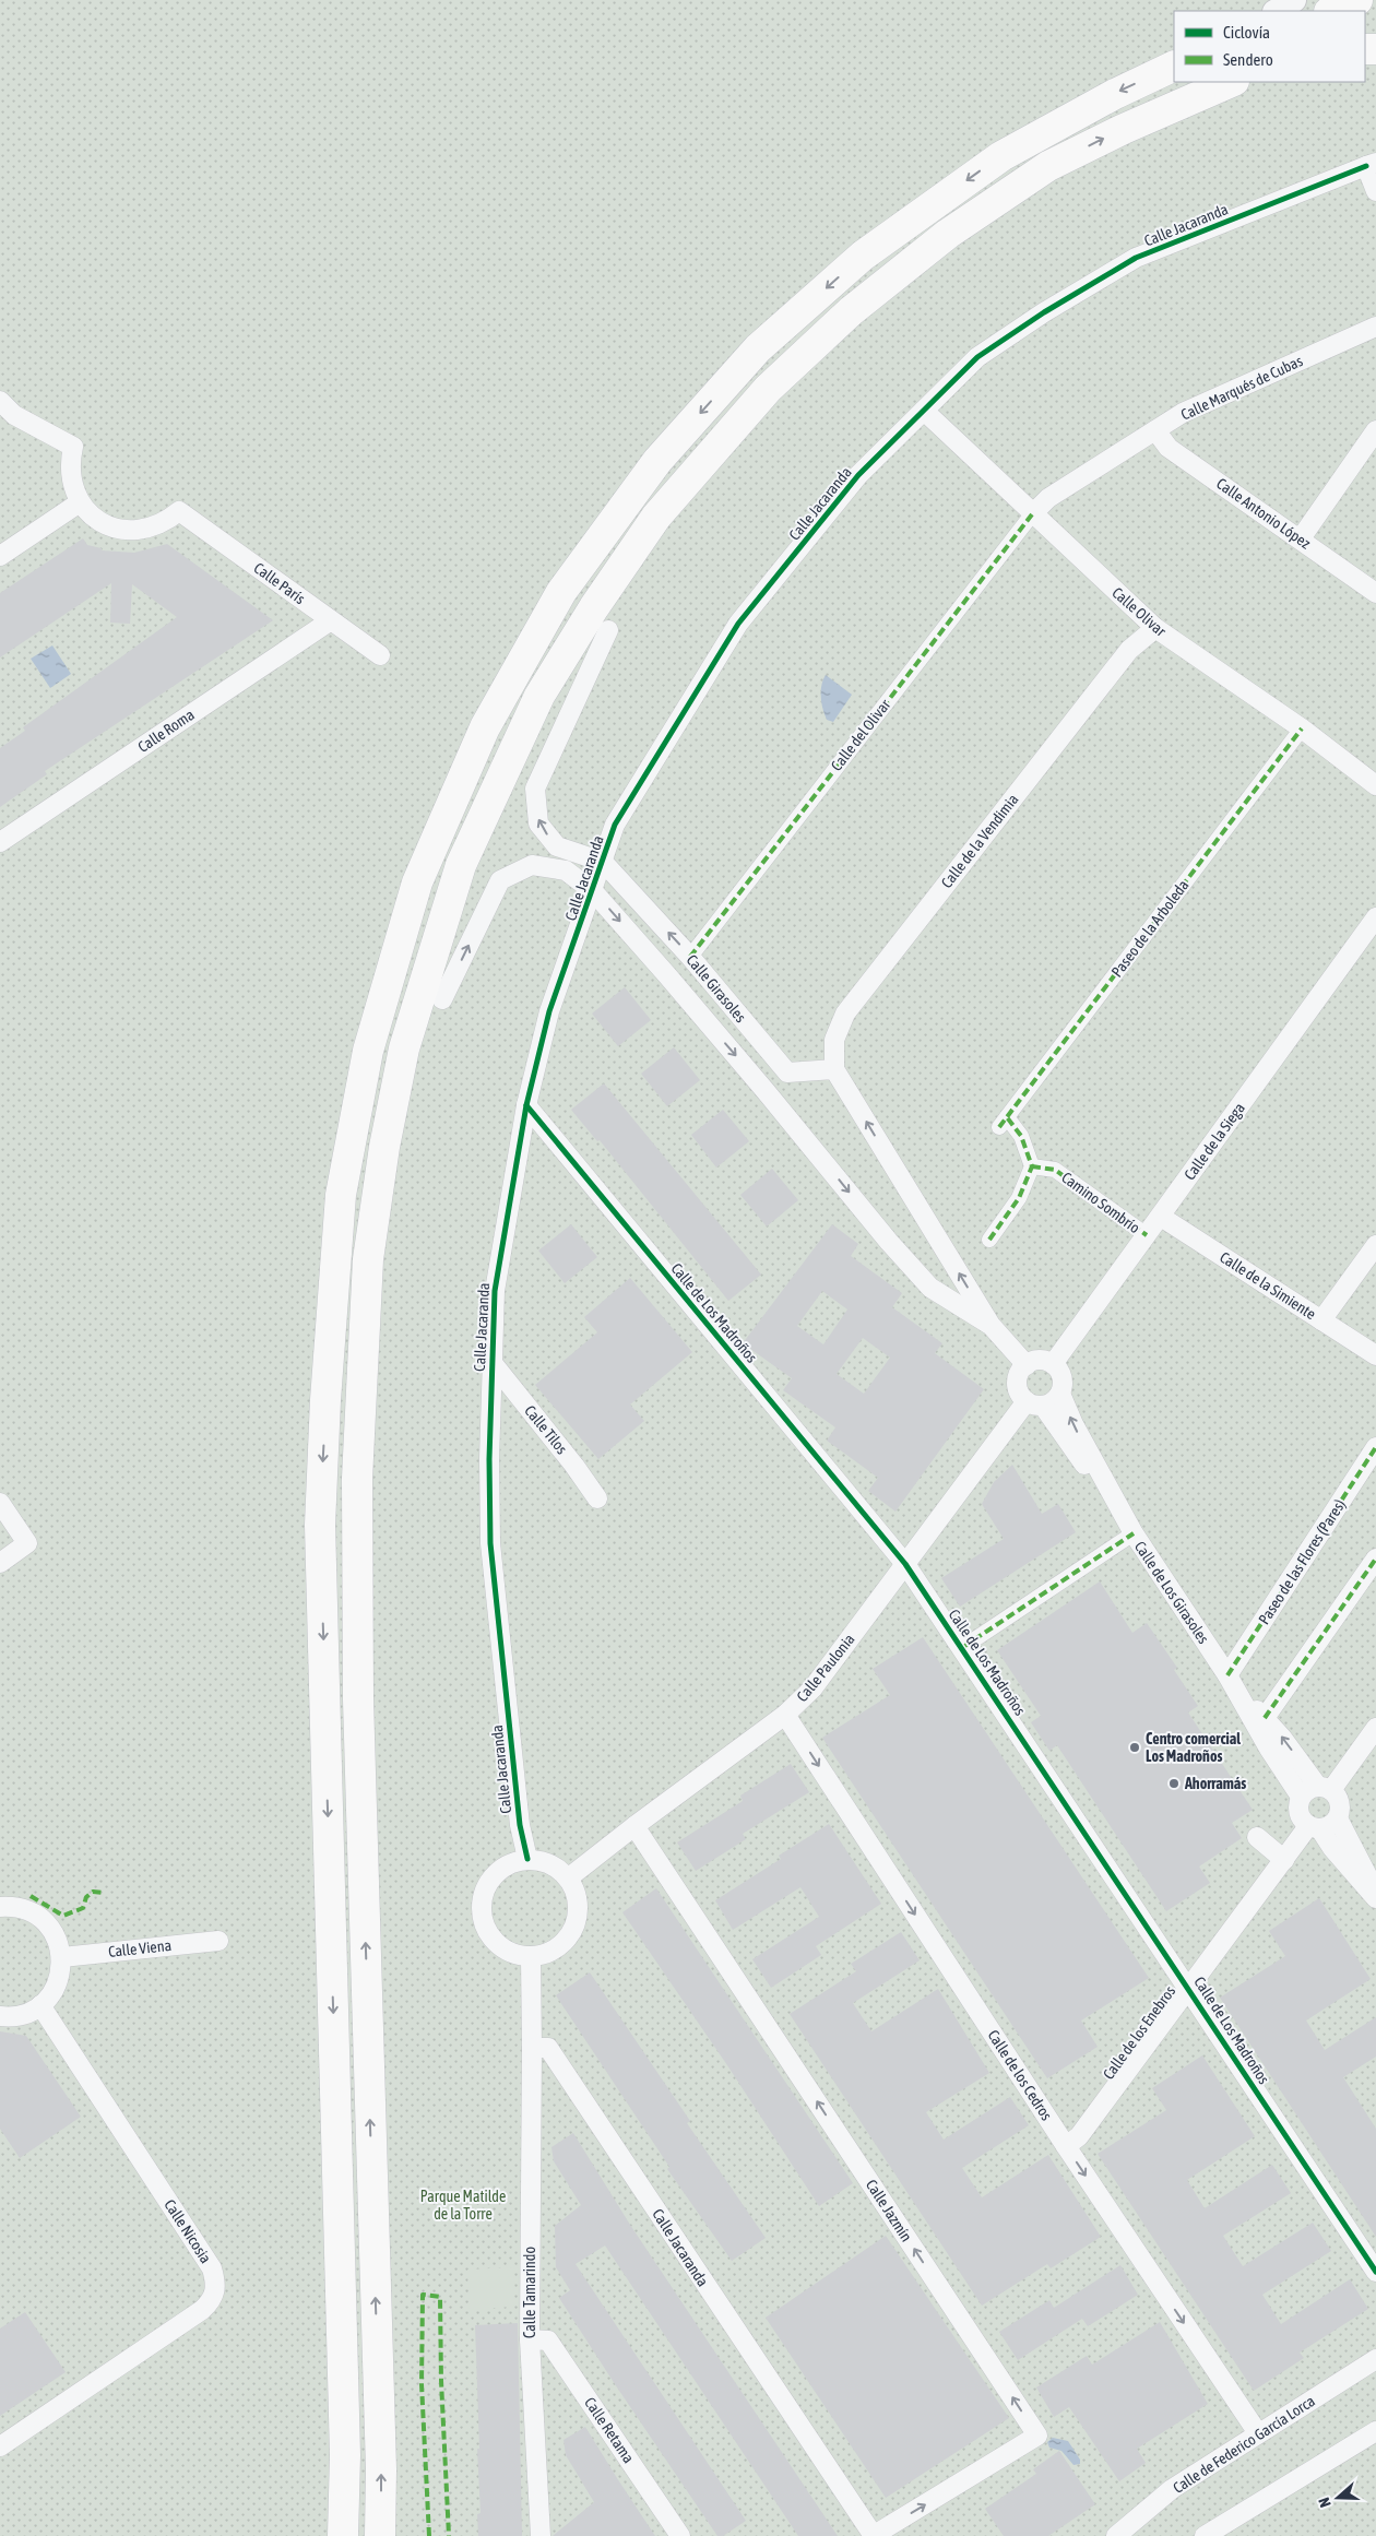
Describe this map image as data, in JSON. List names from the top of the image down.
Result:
{
  "streets": {
    "street": [
      "Calle Jacaranda",
      "Calle Marqués de Cubas",
      "Calle Antonio López",
      "Calle París",
      "Calle Olivar",
      "Calle Roma",
      "Calle del Olivar",
      "Calle de la Vendimia",
      "Paseo de la Arboleda",
      "Calle Girasoles",
      "Calle de la Siega",
      "Camino Sombrío",
      "Calle de la Simiente",
      "Calle de Los Madroños",
      "Calle Tilos",
      "Paseo de las Flores (Pares)",
      "Calle de Los Girasoles",
      "Calle Paulonia",
      "Calle Viena",
      "Calle de los Enebros",
      "Calle de los Cedros",
      "Calle Jazmín",
      "Calle Nicosia",
      "Calle Tamarindo",
      "Calle Retama",
      "Calle de Federico García Lorca"
    ]
  },
  "crossings": [
    ["Calle Jacaranda", "Calle Olivar"],
    ["Calle Jacaranda", "Calle Girasoles"],
    ["Calle Jacaranda", "Calle de Los Madroños"],
    ["Calle Jacaranda", "Calle Tilos"],
    ["Calle Jacaranda", "Calle Paulonia"],
    ["Calle Jacaranda", "Calle Jazmín"],
    ["Calle Jacaranda", "Calle Tamarindo"],
    ["Calle Marqués de Cubas", "Calle Antonio López"],
    ["Calle Marqués de Cubas", "Calle Olivar"],
    ["Calle Marqués de Cubas", "Calle del Olivar"],
    ["Calle París", "Calle Roma"],
    ["Calle Olivar", "Calle del Olivar"],
    ["Calle Olivar", "Calle de la Vendimia"],
    ["Calle Olivar", "Paseo de la Arboleda"],
    ["Calle del Olivar", "Calle Girasoles"],
    ["Calle de la Vendimia", "Calle Girasoles"],
    ["Paseo de la Arboleda", "Camino Sombrío"],
    ["Calle Girasoles", "Calle de la Siega"],
    ["Calle Girasoles", "Calle Paulonia"],
    ["Calle de la Siega", "Camino Sombrío"],
    ["Calle de la Siega", "Calle de la Simiente"],
    ["Calle de la Siega", "Calle Paulonia"],
    ["Calle de Los Madroños", "Calle Paulonia"],
    ["Calle de Los Madroños", "Calle de los Enebros"],
    ["Paseo de las Flores (Pares)", "Calle de Los Girasoles"],
    ["Calle de Los Girasoles", "Calle de los Enebros"],
    ["Calle Paulonia", "Calle de los Cedros"],
    ["Calle Paulonia", "Calle Jazmín"],
    ["Calle de los Enebros", "Calle de los Cedros"],
    ["Calle de los Cedros", "Calle de Federico García Lorca"],
    ["Calle Tamarindo", "Calle Retama"]
  ],
  "one_way": ["Calle de los Cedros", "Calle Jazmín"],
  "parks": ["Parque Matilde de la Torre"],
  "places": ["Centro comercial Los Madroños", "Ahorramás"],
  "legend": ["Ciclovía", "Sendero"],
  "north": "left"
}
